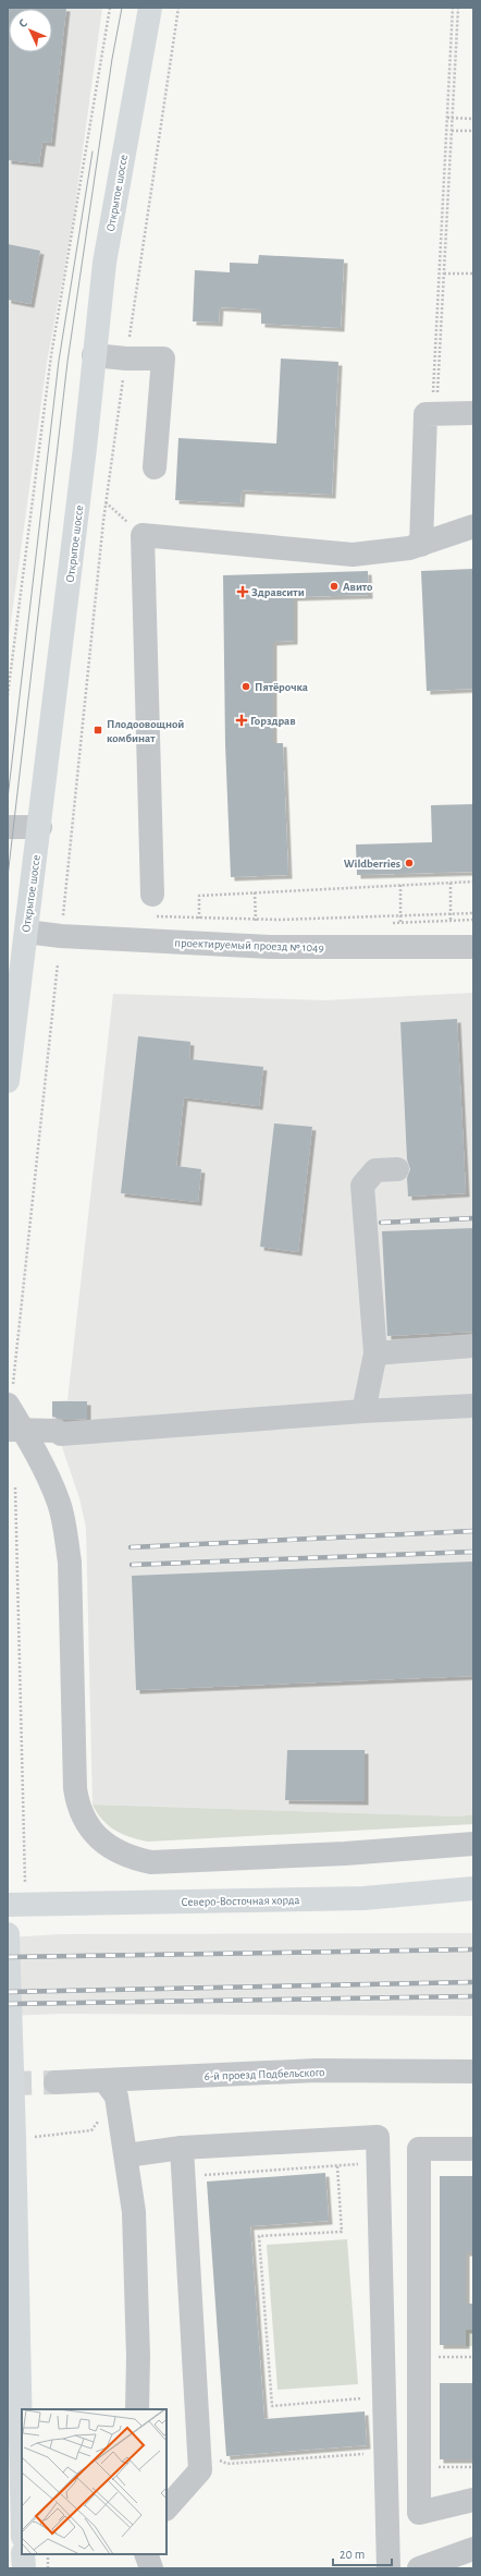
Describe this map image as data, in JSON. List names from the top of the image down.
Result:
{
  "streets": {
    "main road": ["Открытое шоссе", "Северо-Восточная хорда"],
    "street": ["проектируемый проезд № 1049", "6-й проезд Подбельского"]
  },
  "crossings": [
    ["Открытое шоссе", "проектируемый проезд № 1049"]
  ],
  "places": {
    "other": ["Авито", "Пятёрочка", "Wildberries"],
    "health": ["Здравсити", "Горздрав"],
    "transit": ["Плодоовощной комбинат"]
  },
  "scale_bar": "20 m",
  "north": "top left"
}
